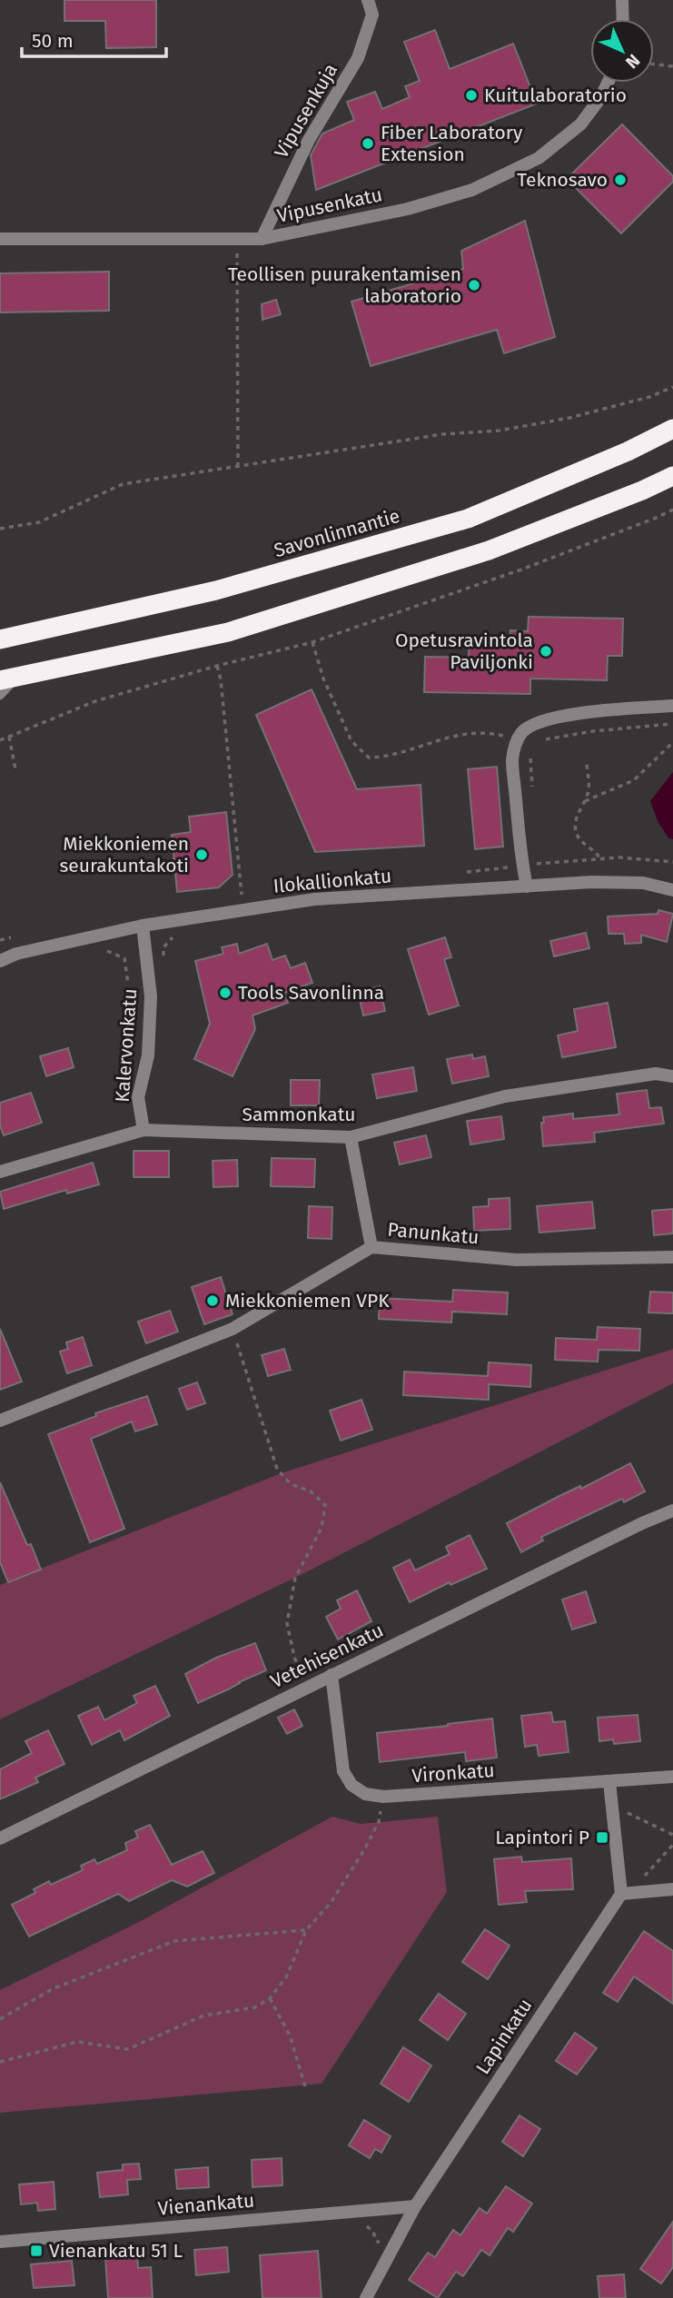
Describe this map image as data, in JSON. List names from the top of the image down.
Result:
{
  "streets": {
    "highway": ["Savonlinnantie"],
    "street": [
      "Vipusenkuja",
      "Vipusenkatu",
      "Ilokallionkatu",
      "Kalervonkatu",
      "Sammonkatu",
      "Panunkatu",
      "Vetehisenkatu",
      "Vironkatu",
      "Lapinkatu",
      "Vienankatu"
    ]
  },
  "crossings": [
    ["Vipusenkuja", "Vipusenkatu"],
    ["Ilokallionkatu", "Kalervonkatu"],
    ["Kalervonkatu", "Sammonkatu"],
    ["Vetehisenkatu", "Vironkatu"],
    ["Lapinkatu", "Vienankatu"]
  ],
  "places": {
    "other": [
      "Kuitulaboratorio",
      "Fiber Laboratory Extension",
      "Teknosavo",
      "Teollisen puurakentamisen laboratorio",
      "Opetusravintola Paviljonki",
      "Miekkoniemen seurakuntakoti",
      "Tools Savonlinna",
      "Miekkoniemen VPK"
    ],
    "transit": ["Lapintori P", "Vienankatu 51 L"]
  },
  "scale_bar": "50 m",
  "north": "bottom right"
}
